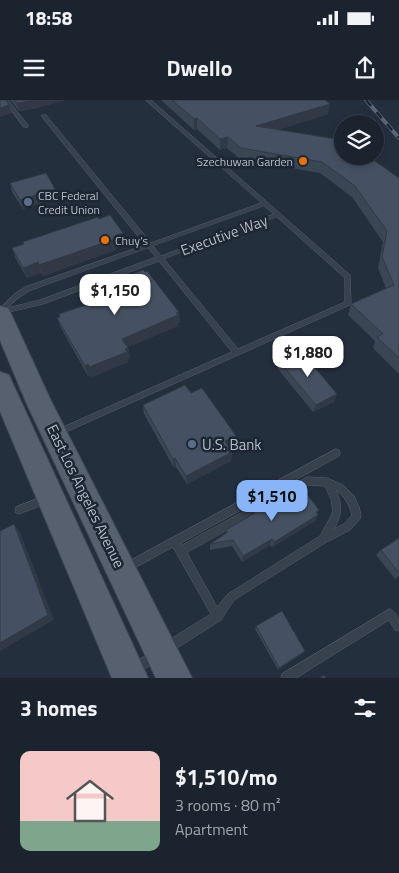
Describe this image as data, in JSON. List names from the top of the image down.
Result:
{
  "streets": {
    "main road": ["East Los Angeles Avenue"],
    "lane": ["Executive Way"]
  },
  "crossings": [
    ["Executive Way", "East Los Angeles Avenue"]
  ],
  "places": [
    "Szechuwan Garden",
    "CBC Federal Credit Union",
    "Chuy's",
    "U.S. Bank"
  ],
  "page": {
    "status": "18:58",
    "header": "Dwello",
    "price": ["$1,150", "$1,880", "$1,510"],
    "heading": "3 homes",
    "list": [
      {
        "name": "$1,510/mo",
        "note": "3 rooms · 80 m² · Apartment"
      }
    ]
  }
}
